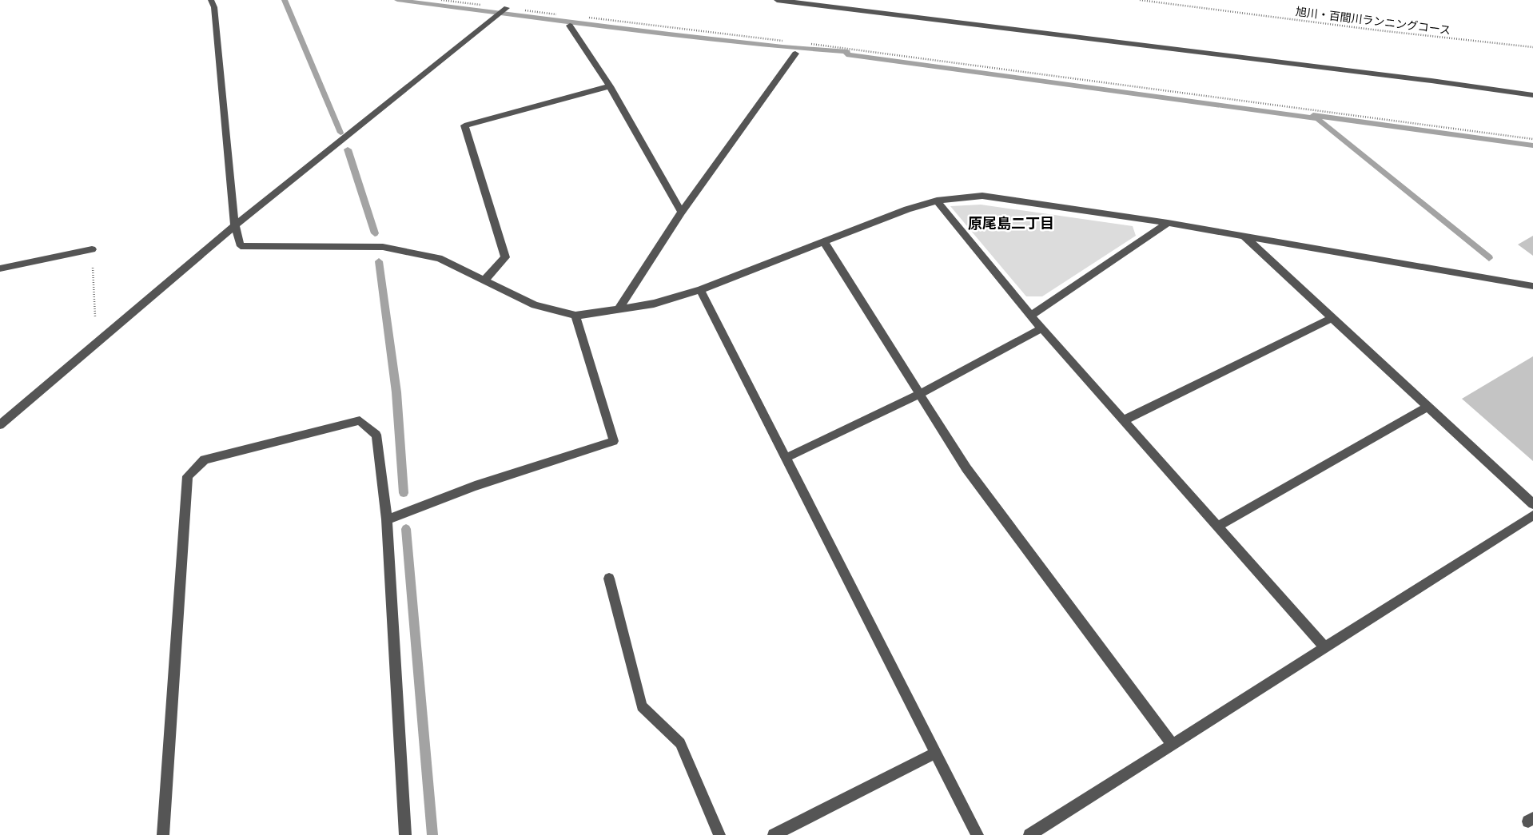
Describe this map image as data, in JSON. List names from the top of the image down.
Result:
{
  "streets": {
    "path": ["旭川・百間川ランニングコース"]
  },
  "districts": ["原尾島二丁目"]
}
